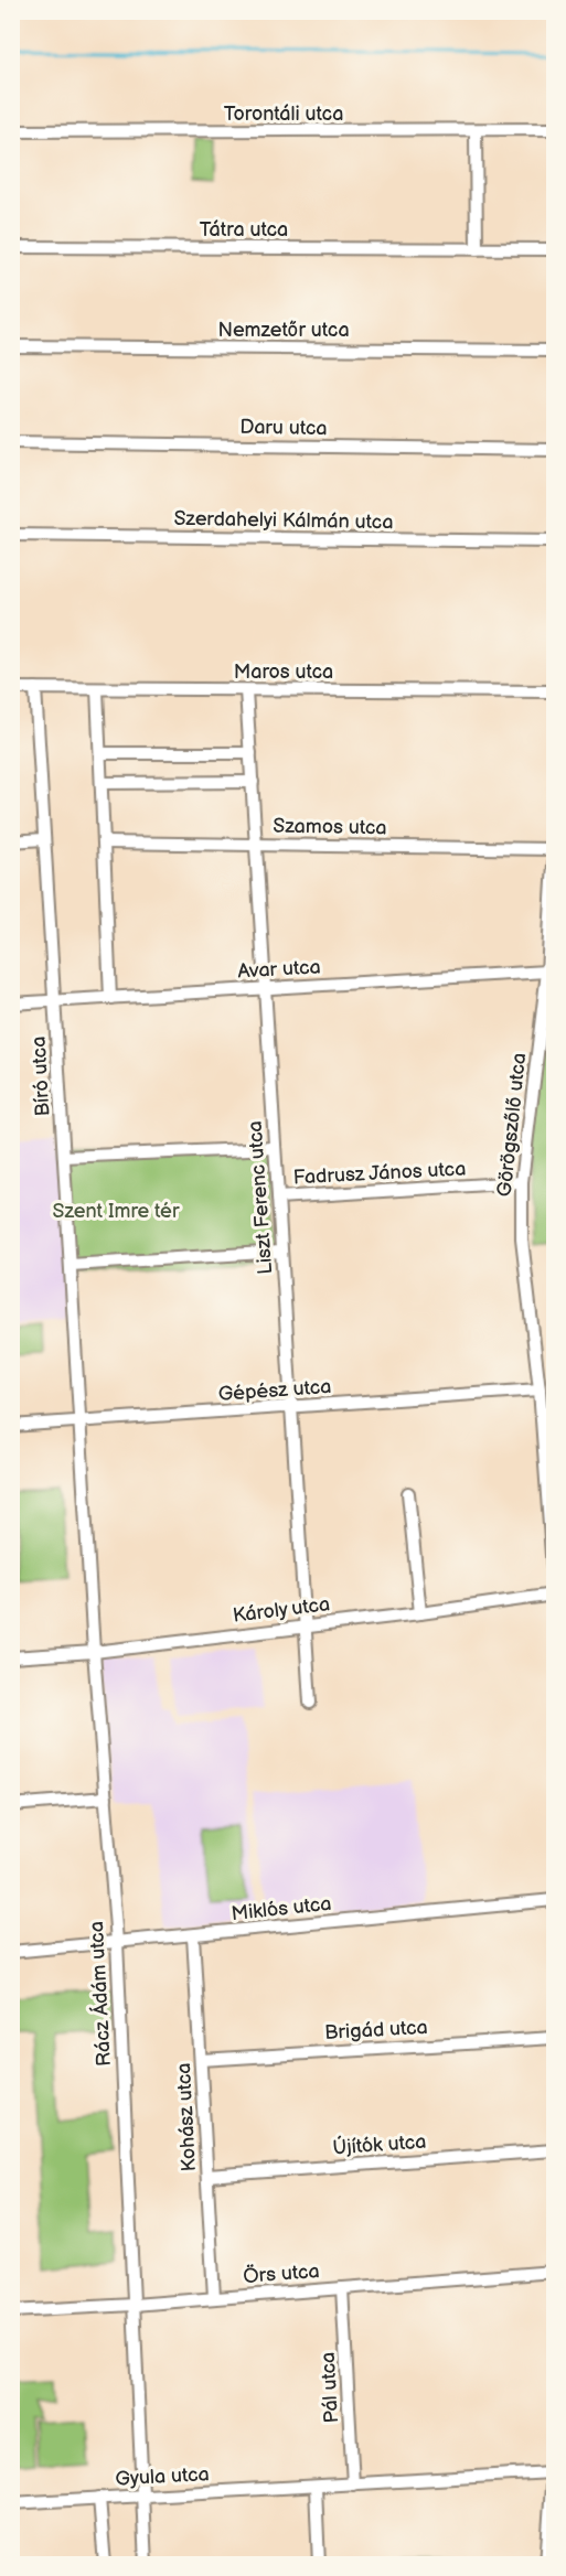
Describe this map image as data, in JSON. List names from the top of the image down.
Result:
{
  "streets": {
    "street": [
      "Torontáli utca",
      "Tátra utca",
      "Nemzetőr utca",
      "Daru utca",
      "Szerdahelyi Kálmán utca",
      "Maros utca",
      "Szamos utca",
      "Avar utca",
      "Bíró utca",
      "Görögszőlő utca",
      "Fadrusz János utca",
      "Liszt Ferenc utca",
      "Gépész utca",
      "Károly utca",
      "Miklós utca",
      "Rácz Ádám utca",
      "Brigád utca",
      "Kohász utca",
      "Újítók utca",
      "Örs utca",
      "Pál utca",
      "Gyula utca"
    ]
  },
  "crossings": [
    ["Maros utca", "Bíró utca"],
    ["Maros utca", "Liszt Ferenc utca"],
    ["Szamos utca", "Liszt Ferenc utca"],
    ["Avar utca", "Bíró utca"],
    ["Avar utca", "Görögszőlő utca"],
    ["Avar utca", "Liszt Ferenc utca"],
    ["Bíró utca", "Gépész utca"],
    ["Bíró utca", "Rácz Ádám utca"],
    ["Görögszőlő utca", "Fadrusz János utca"],
    ["Görögszőlő utca", "Gépész utca"],
    ["Fadrusz János utca", "Liszt Ferenc utca"],
    ["Liszt Ferenc utca", "Gépész utca"],
    ["Liszt Ferenc utca", "Károly utca"],
    ["Gépész utca", "Rácz Ádám utca"],
    ["Károly utca", "Rácz Ádám utca"],
    ["Miklós utca", "Rácz Ádám utca"],
    ["Miklós utca", "Kohász utca"],
    ["Rácz Ádám utca", "Örs utca"],
    ["Rácz Ádám utca", "Gyula utca"],
    ["Brigád utca", "Kohász utca"],
    ["Kohász utca", "Újítók utca"],
    ["Kohász utca", "Örs utca"],
    ["Örs utca", "Pál utca"],
    ["Pál utca", "Gyula utca"]
  ],
  "parks": ["Szent Imre tér"]
}
